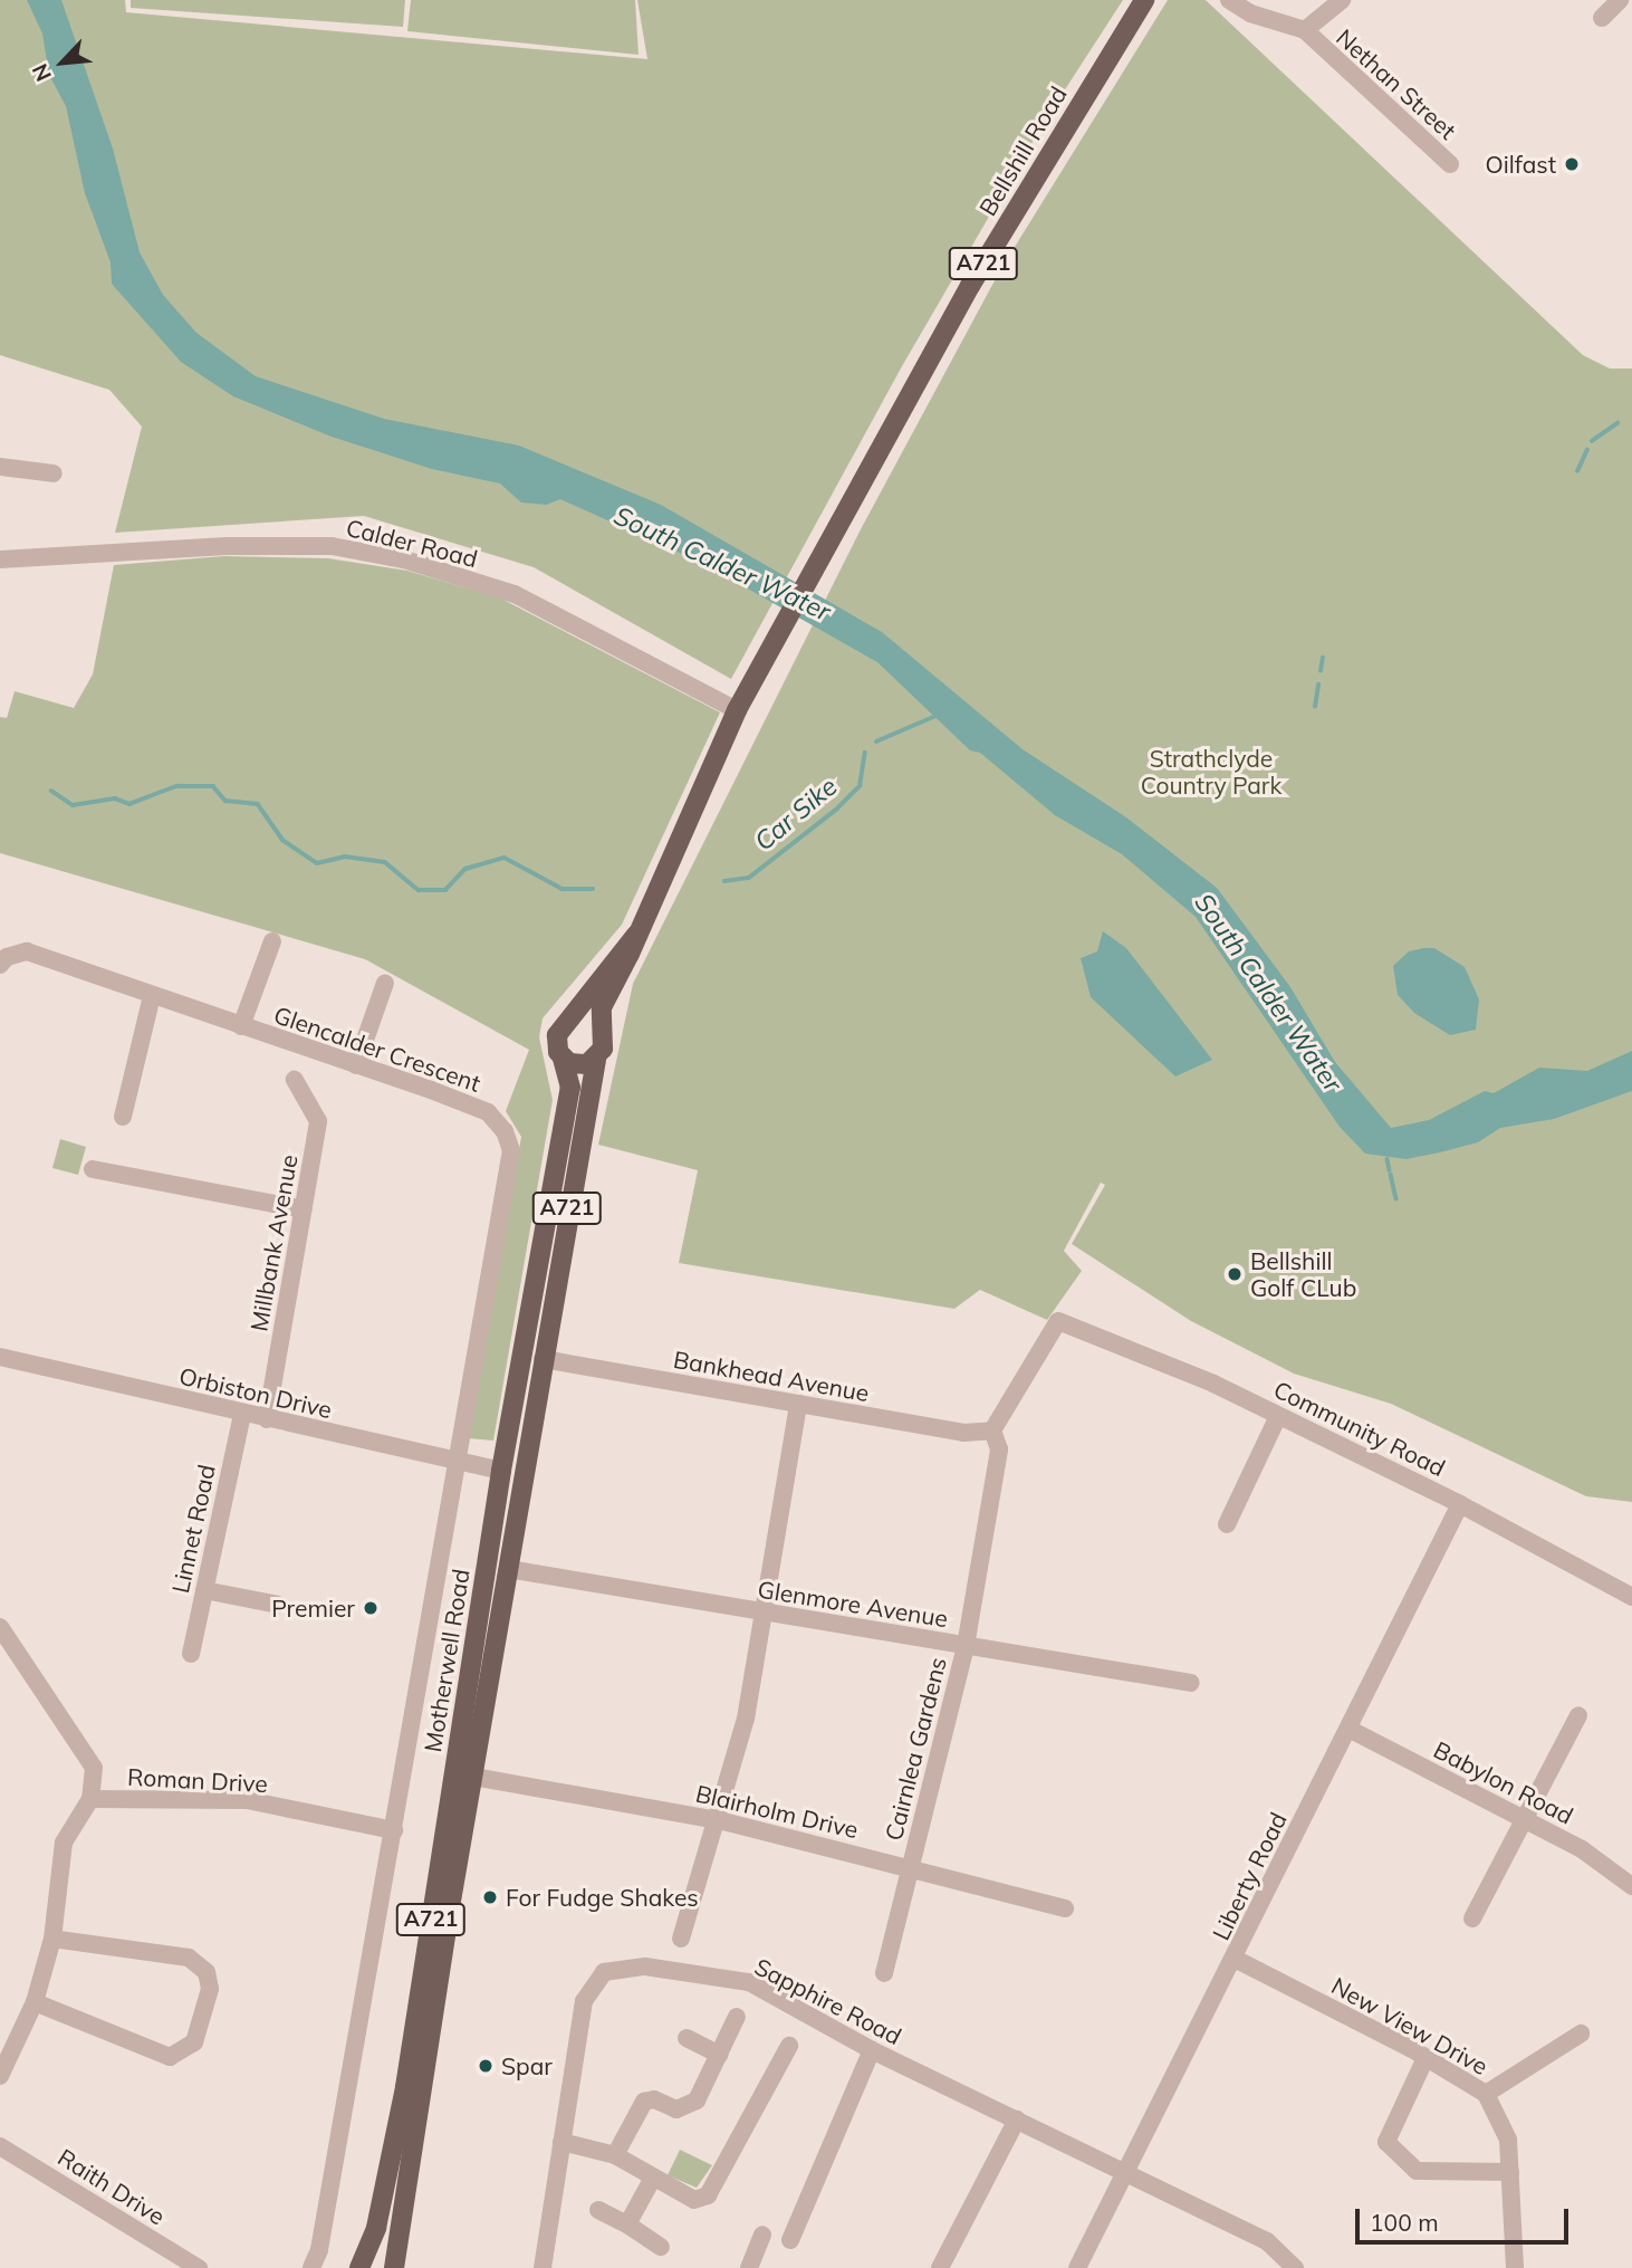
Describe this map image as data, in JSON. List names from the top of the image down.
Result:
{
  "streets": {
    "main road": ["Bellshill Road", "A721", "Motherwell Road"],
    "street": [
      "Nethan Street",
      "Calder Road",
      "Glencalder Crescent",
      "Millbank Avenue",
      "Bankhead Avenue",
      "Orbiston Drive",
      "Community Road",
      "Linnet Road",
      "Glenmore Avenue",
      "Cairnlea Gardens",
      "Roman Drive",
      "Babylon Road",
      "Blairholm Drive",
      "Liberty Road",
      "Sapphire Road",
      "New View Drive",
      "Raith Drive"
    ]
  },
  "crossings": [
    ["Bellshill Road", "A721"],
    ["Bellshill Road", "Calder Road"],
    ["A721", "Calder Road"],
    ["A721", "Motherwell Road"],
    ["Glencalder Crescent", "Orbiston Drive"],
    ["Glencalder Crescent", "Motherwell Road"],
    ["Millbank Avenue", "Orbiston Drive"],
    ["Bankhead Avenue", "Community Road"],
    ["Bankhead Avenue", "Motherwell Road"],
    ["Bankhead Avenue", "Cairnlea Gardens"],
    ["Orbiston Drive", "Linnet Road"],
    ["Orbiston Drive", "Motherwell Road"],
    ["Community Road", "Cairnlea Gardens"],
    ["Community Road", "Liberty Road"],
    ["Glenmore Avenue", "Motherwell Road"],
    ["Glenmore Avenue", "Cairnlea Gardens"],
    ["Motherwell Road", "Roman Drive"],
    ["Motherwell Road", "Blairholm Drive"],
    ["Cairnlea Gardens", "Blairholm Drive"],
    ["Babylon Road", "Liberty Road"],
    ["Liberty Road", "Sapphire Road"],
    ["Liberty Road", "New View Drive"]
  ],
  "water": ["South Calder Water", "Car Sike"],
  "parks": ["Strathclyde Country Park"],
  "places": [
    "Oilfast",
    "Bellshill Golf CLub",
    "Premier",
    "For Fudge Shakes",
    "Spar"
  ],
  "scale_bar": "100 m",
  "north": "bottom left"
}
